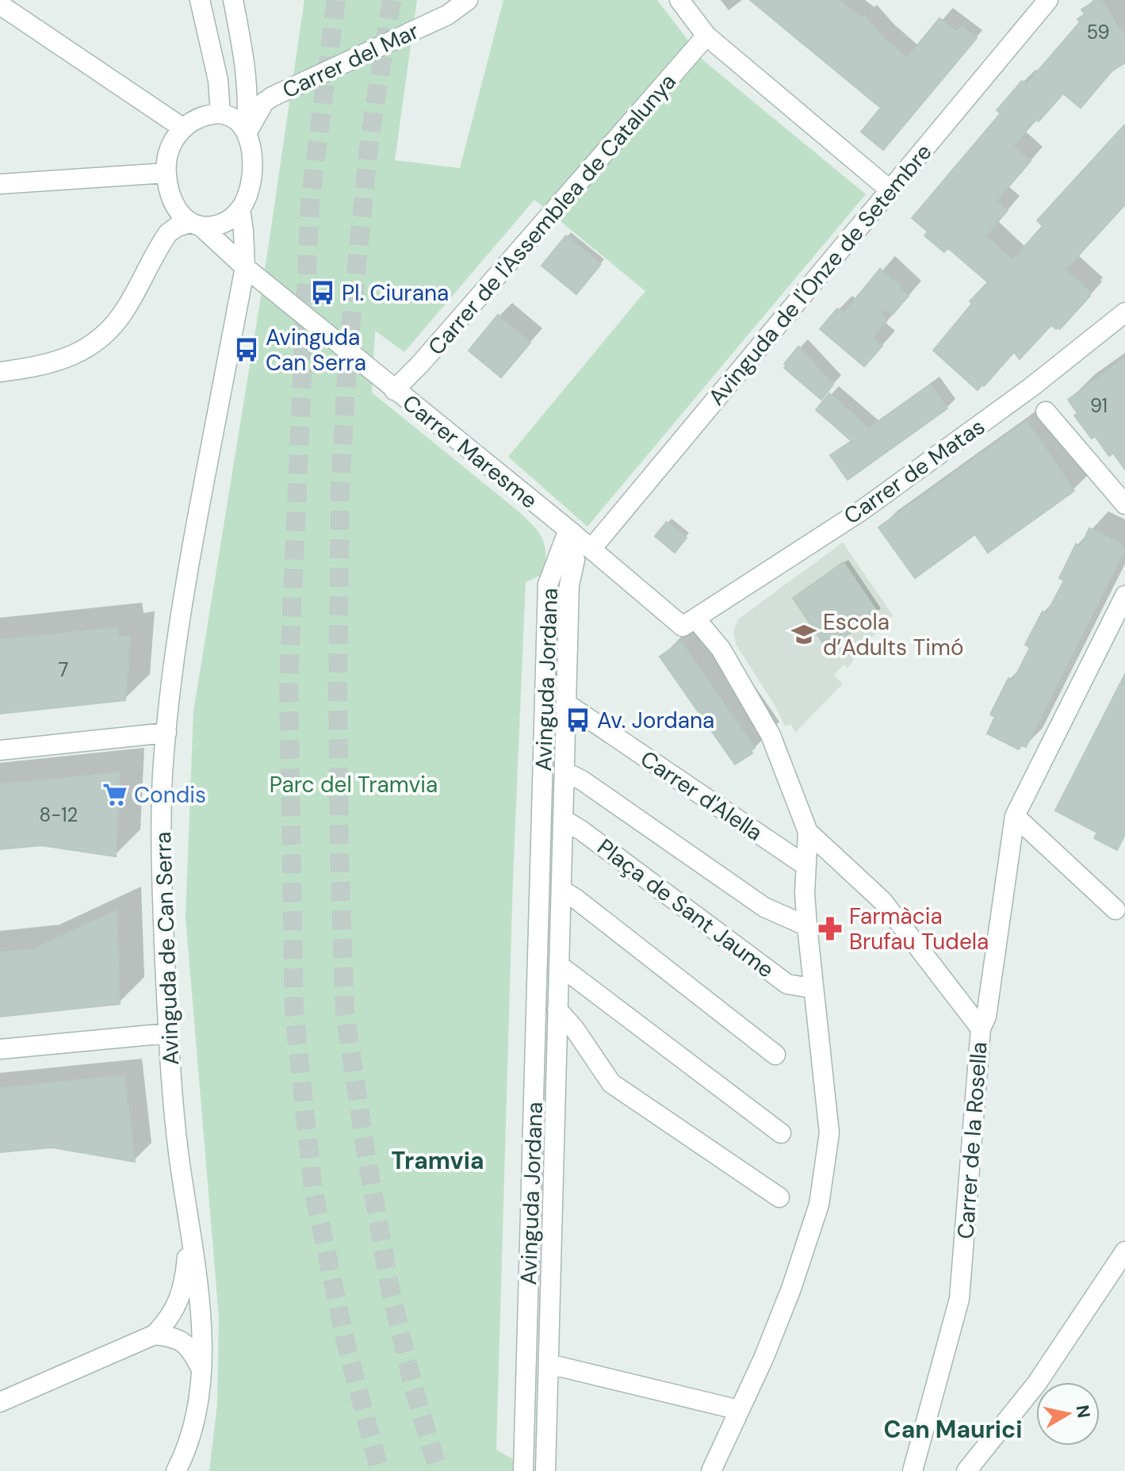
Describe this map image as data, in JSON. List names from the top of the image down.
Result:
{
  "streets": {
    "street": [
      "Carrer del Mar",
      "Carrer de l'Assemblea de Catalunya",
      "Avinguda de l'Onze de Setembre",
      "Carrer Maresme",
      "Carrer de Matas",
      "Avinguda Jordana",
      "Carrer d'Alella",
      "Plaça de Sant Jaume",
      "Avinguda de Can Serra",
      "Carrer de la Rosella"
    ]
  },
  "crossings": [
    ["Carrer del Mar", "Carrer Maresme"],
    ["Carrer de l'Assemblea de Catalunya", "Carrer Maresme"],
    ["Avinguda de l'Onze de Setembre", "Carrer Maresme"],
    ["Carrer Maresme", "Carrer de Matas"],
    ["Carrer Maresme", "Avinguda Jordana"],
    ["Carrer Maresme", "Avinguda de Can Serra"],
    ["Avinguda Jordana", "Carrer d'Alella"],
    ["Avinguda Jordana", "Plaça de Sant Jaume"]
  ],
  "districts": ["Tramvia", "Can Maurici"],
  "parks": ["Parc del Tramvia"],
  "places": {
    "bus stop": ["Pl. Ciurana", "Avinguda Can Serra", "Av. Jordana"],
    "school or university": ["Escola d’Adults Timó"],
    "supermarket": ["Condis"],
    "pharmacy": ["Farmàcia Brufau Tudela"]
  },
  "house_numbers": [
    "59",
    "91",
    "7",
    "8-12"
  ],
  "north": "right"
}
